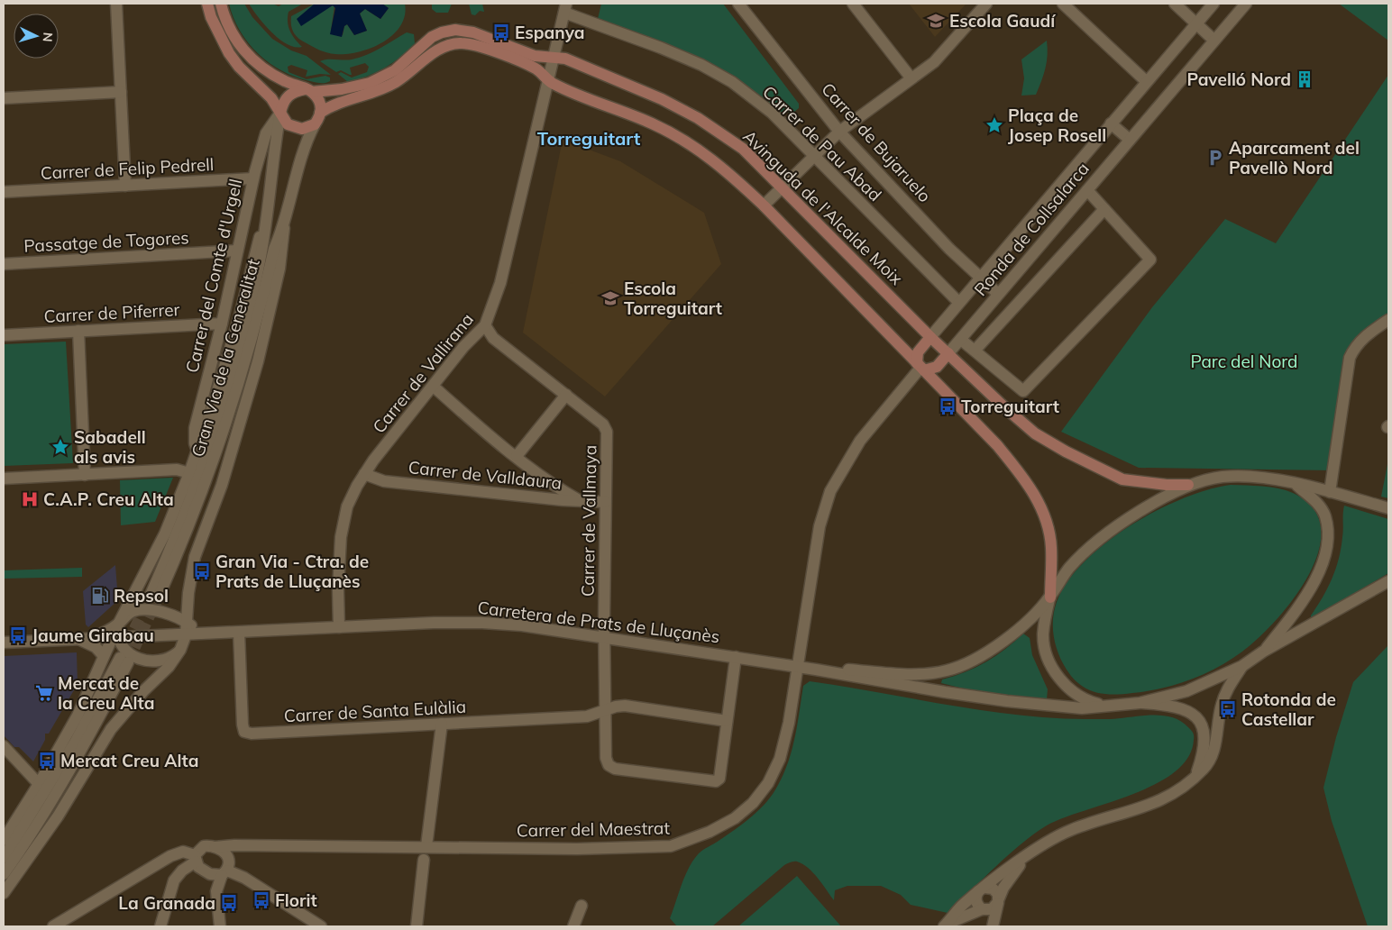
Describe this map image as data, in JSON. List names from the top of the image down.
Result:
{
  "streets": {
    "main road": ["Avinguda de l'Alcalde Moix"],
    "street": [
      "Carrer de Bujaruelo",
      "Carrer de Pau Abad",
      "Carrer de Felip Pedrell",
      "Ronda de Collsalarca",
      "Passatge de Togores",
      "Carrer del Comte d'Urgell",
      "Carrer de Piferrer",
      "Gran Via de la Generalitat",
      "Carrer de Vallirana",
      "Carrer de Valldaura",
      "Carrer de Vallmaya",
      "Carretera de Prats de Lluçanès",
      "Carrer de Santa Eulàlia",
      "Carrer del Maestrat"
    ]
  },
  "crossings": [
    ["Carrer de Bujaruelo", "Ronda de Collsalarca"],
    ["Carrer de Pau Abad", "Ronda de Collsalarca"],
    ["Carrer de Pau Abad", "Carrer de Vallirana"],
    ["Carrer de Felip Pedrell", "Carrer del Comte d'Urgell"],
    ["Avinguda de l'Alcalde Moix", "Ronda de Collsalarca"],
    ["Avinguda de l'Alcalde Moix", "Carrer del Comte d'Urgell"],
    ["Avinguda de l'Alcalde Moix", "Gran Via de la Generalitat"],
    ["Avinguda de l'Alcalde Moix", "Carrer de Vallirana"],
    ["Passatge de Togores", "Carrer del Comte d'Urgell"],
    ["Carrer del Comte d'Urgell", "Carrer de Piferrer"],
    ["Carrer del Comte d'Urgell", "Gran Via de la Generalitat"],
    ["Carrer del Comte d'Urgell", "Carretera de Prats de Lluçanès"],
    ["Carrer de Vallirana", "Carrer de Valldaura"],
    ["Carrer de Vallirana", "Carrer de Vallmaya"],
    ["Carrer de Vallirana", "Carretera de Prats de Lluçanès"],
    ["Carrer de Valldaura", "Carrer de Vallmaya"],
    ["Carrer de Vallmaya", "Carretera de Prats de Lluçanès"],
    ["Carrer de Vallmaya", "Carrer de Santa Eulàlia"],
    ["Carretera de Prats de Lluçanès", "Carrer de Santa Eulàlia"],
    ["Carretera de Prats de Lluçanès", "Carrer del Maestrat"]
  ],
  "districts": ["Torreguitart"],
  "parks": ["Parc del Nord"],
  "places": {
    "school or university": ["Escola Gaudí", "Escola Torreguitart"],
    "bus stop": [
      "Espanya",
      "Torreguitart",
      "Gran Via - Ctra. de Prats de Lluçanès",
      "Jaume Girabau",
      "Rotonda de Castellar",
      "Mercat Creu Alta",
      "Florit",
      "La Granada"
    ],
    "building": ["Pavelló Nord"],
    "place": ["Plaça de Josep Rosell", "Sabadell als avis"],
    "parking": ["Aparcament del Pavellò Nord"],
    "hospital": ["C.A.P. Creu Alta"],
    "fuel station": ["Repsol"],
    "supermarket": ["Mercat de la Creu Alta"]
  },
  "north": "right"
}
